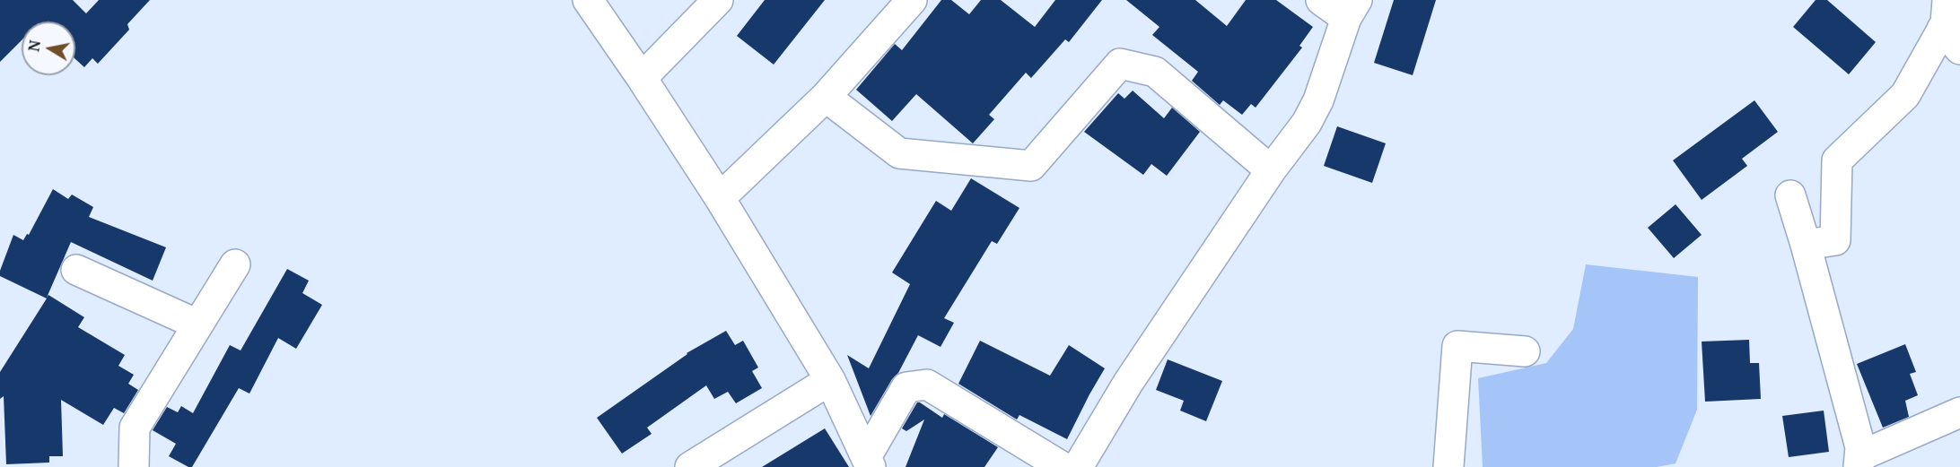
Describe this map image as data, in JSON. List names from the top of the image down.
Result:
{
  "north": "left"
}
